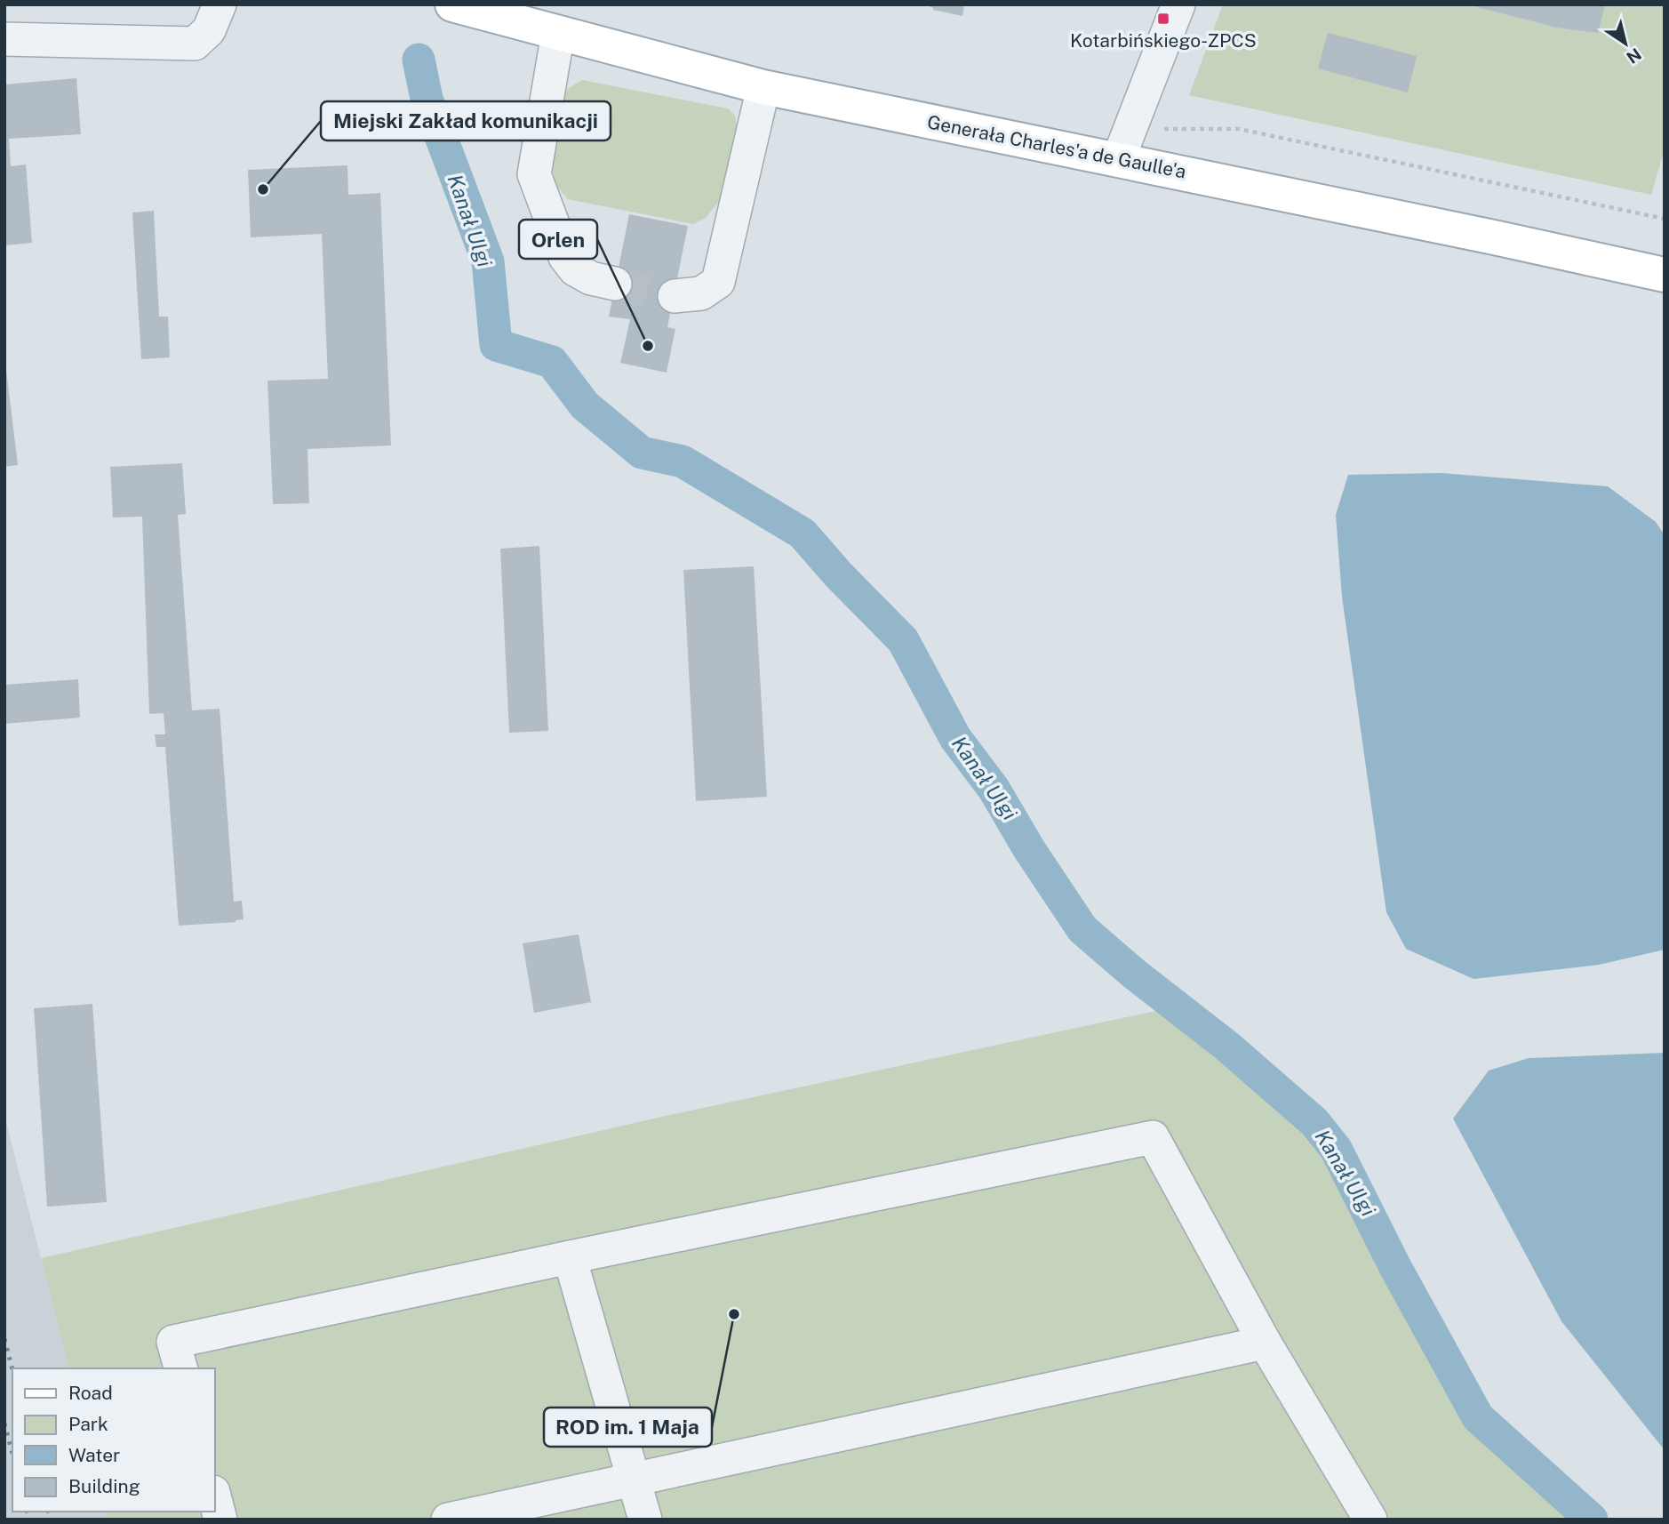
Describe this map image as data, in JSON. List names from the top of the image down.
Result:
{
  "streets": {
    "main road": ["Generała Charles'a de Gaulle'a"]
  },
  "water": ["Kanał Ulgi"],
  "places": {
    "transit": ["Kotarbińskiego-ZPCS"],
    "other": ["Miejski Zakład komunikacji", "Orlen", "ROD im. 1 Maja"]
  },
  "legend": [
    "Road",
    "Park",
    "Water",
    "Building"
  ],
  "north": "bottom right"
}
